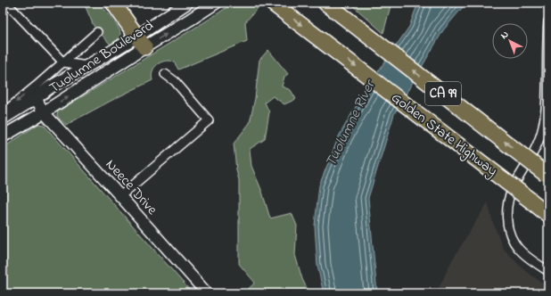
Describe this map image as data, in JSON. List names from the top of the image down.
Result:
{
  "streets": {
    "highway": ["CA 99", "Golden State Highway"],
    "main road": ["Tuolumne Boulevard"],
    "street": ["Neece Drive"]
  },
  "crossings": [
    ["Tuolumne Boulevard", "Neece Drive"]
  ],
  "water": ["Tuolumne River"],
  "north": "top left"
}
